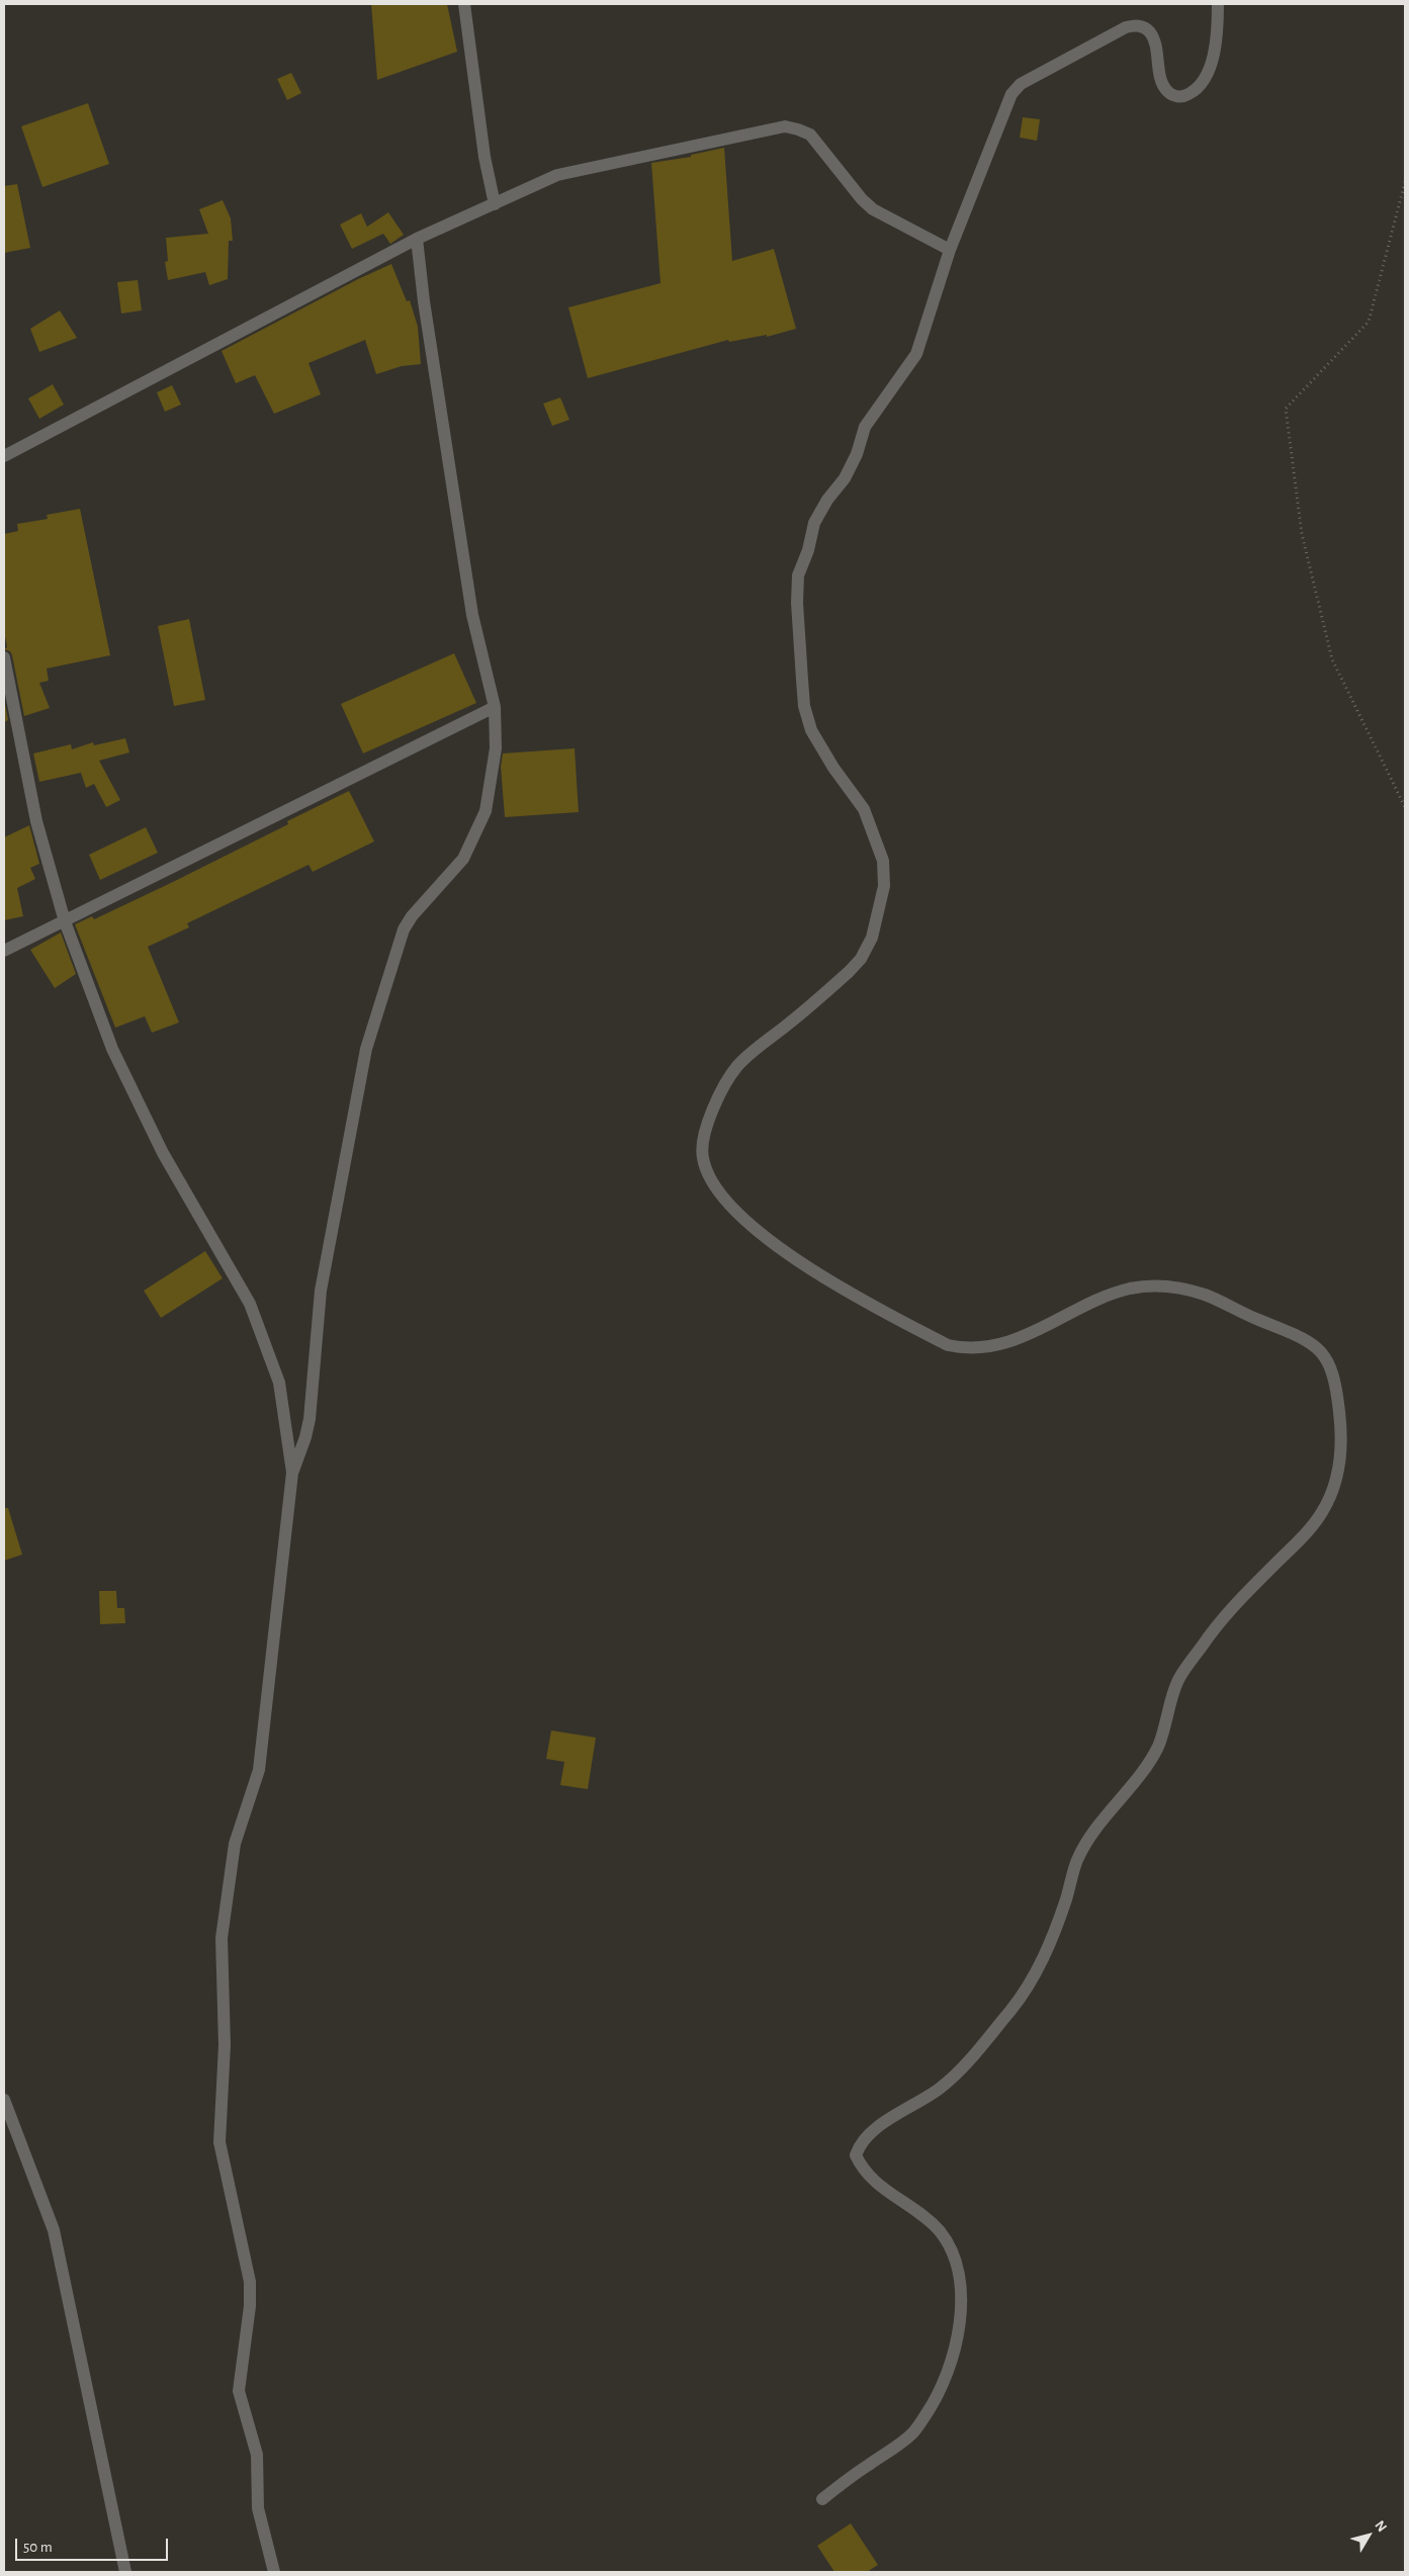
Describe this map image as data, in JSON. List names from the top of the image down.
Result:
{
  "scale_bar": "50 m",
  "north": "top right"
}
